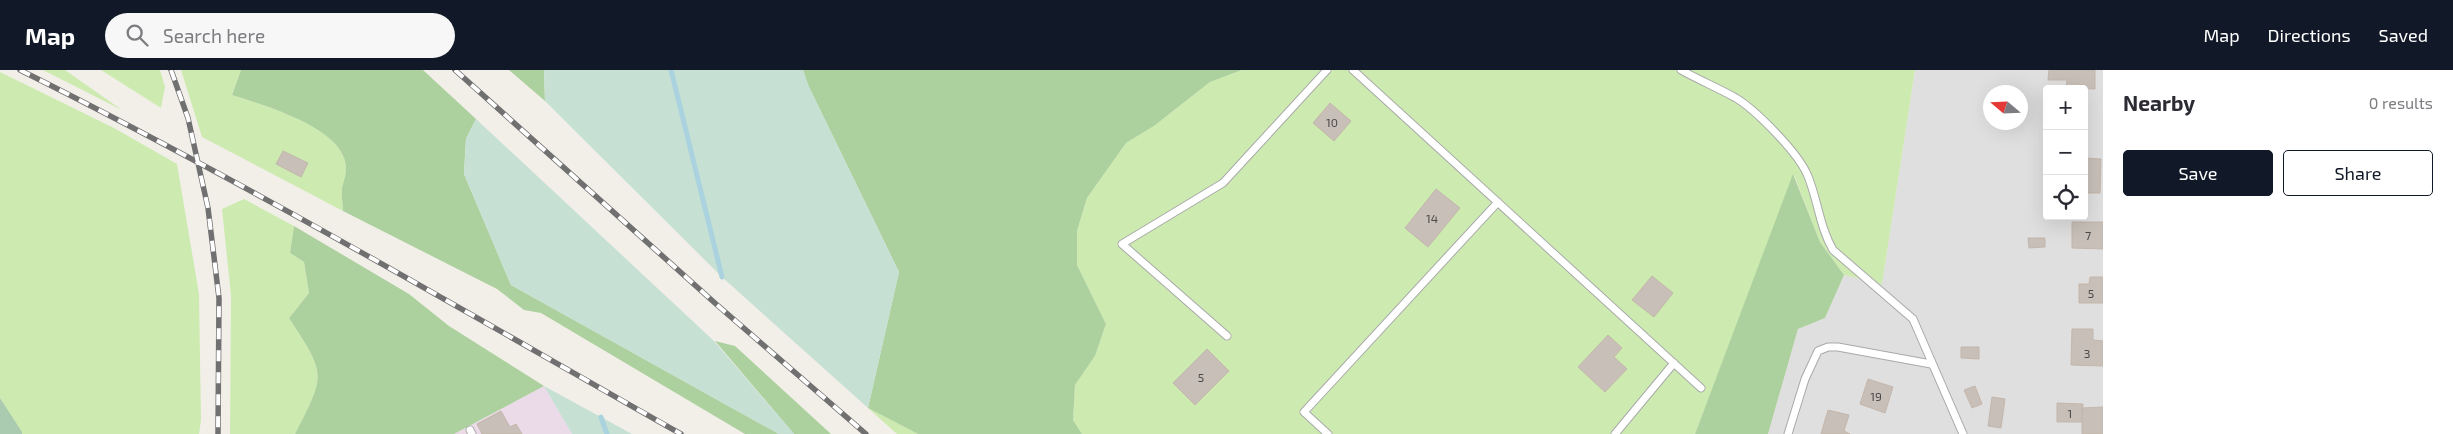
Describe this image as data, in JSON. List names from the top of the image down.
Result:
{
  "house_numbers": [
    "10",
    "14",
    "7",
    "5",
    "3",
    "5",
    "19",
    "1"
  ],
  "north": "left",
  "page": {
    "header": "Map",
    "search": "Search here",
    "nav": ["Map", "Directions", "Saved"],
    "heading": ["Nearby", "0 results"],
    "map_buttons": ["+", "−"],
    "buttons": ["Save", "Share"]
  }
}
